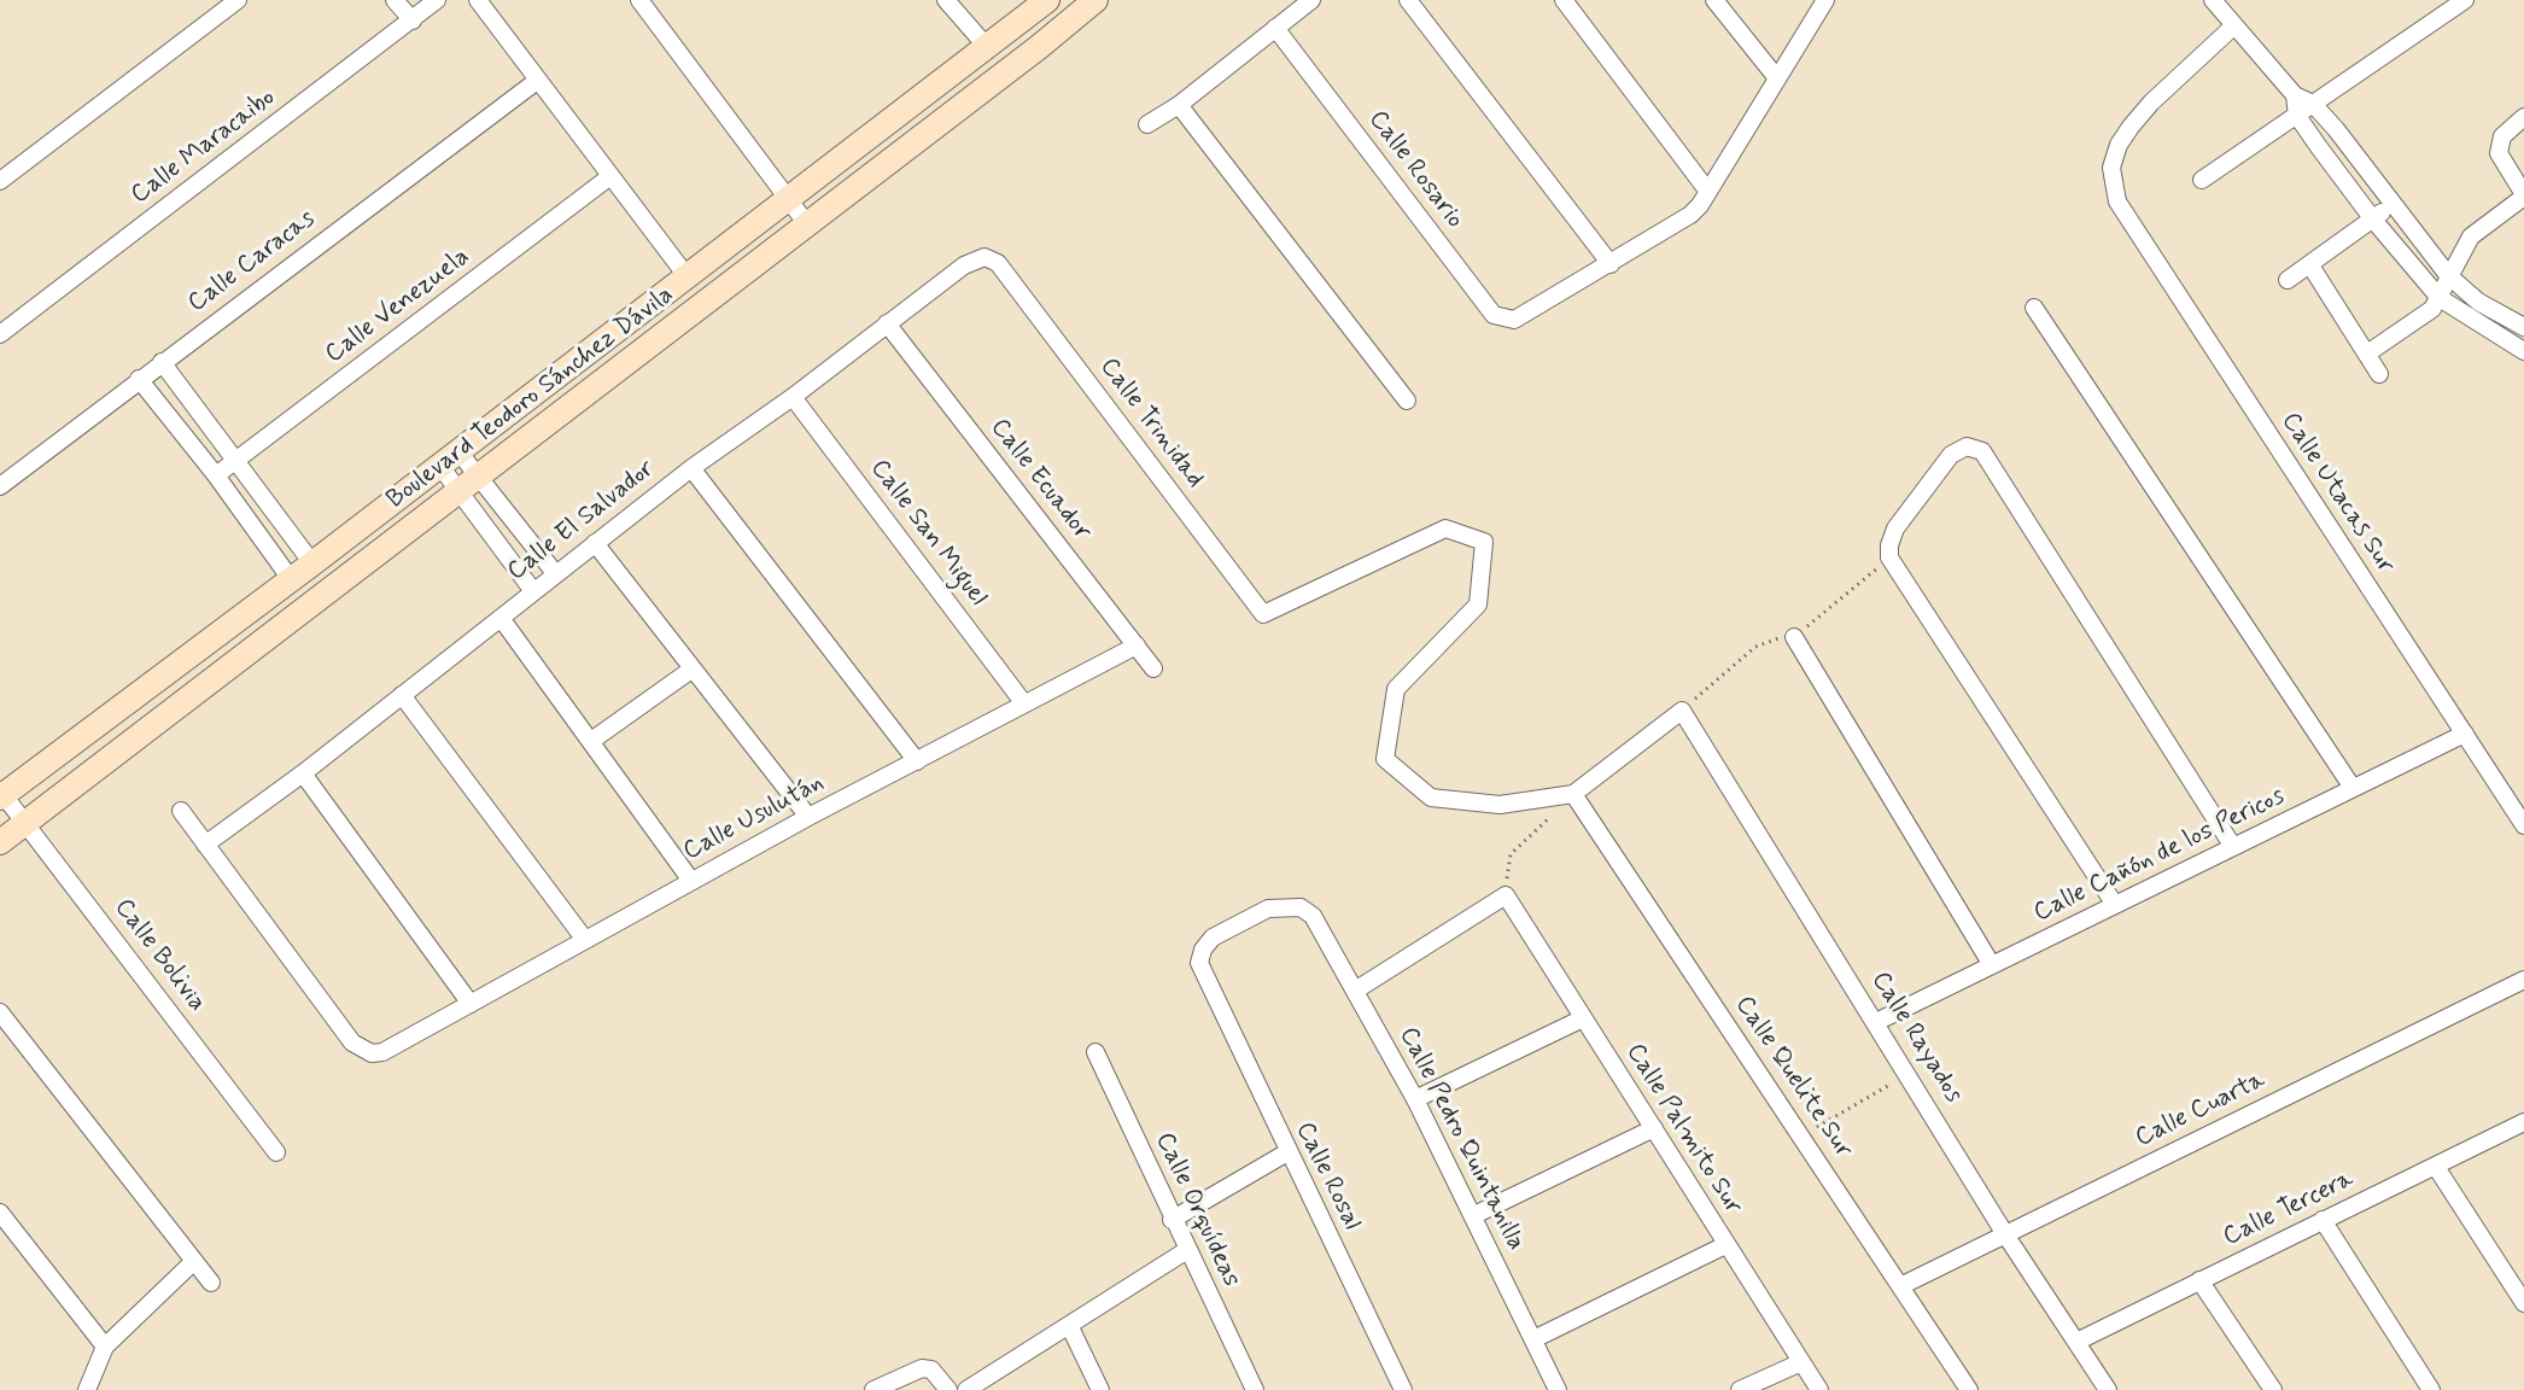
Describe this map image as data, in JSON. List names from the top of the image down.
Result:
{
  "streets": {
    "street": [
      "Calle Maracaibo",
      "Calle Rosario",
      "Calle Caracas",
      "Calle Venezuela",
      "Boulevard Teodoro Sánchez Dávila",
      "Calle Trinidad",
      "Calle Ecuador",
      "Calle Utacas Sur",
      "Calle El Salvador",
      "Calle San Miguel",
      "Calle Usulután",
      "Calle Cañón de los Pericos",
      "Calle Bolivia",
      "Calle Rayados",
      "Calle Quelite Sur",
      "Calle Cuarta",
      "Calle Palmito Sur",
      "Calle Pedro Quintanilla",
      "Calle Rosal",
      "Calle Tercera",
      "Calle Orquídeas"
    ]
  },
  "crossings": [
    ["Boulevard Teodoro Sánchez Dávila", "Calle Bolivia"],
    ["Calle Trinidad", "Calle El Salvador"],
    ["Calle Trinidad", "Calle Rayados"],
    ["Calle Trinidad", "Calle Quelite Sur"],
    ["Calle Ecuador", "Calle El Salvador"],
    ["Calle Ecuador", "Calle Usulután"],
    ["Calle Utacas Sur", "Calle Cañón de los Pericos"],
    ["Calle El Salvador", "Calle San Miguel"],
    ["Calle El Salvador", "Calle Usulután"],
    ["Calle San Miguel", "Calle Usulután"],
    ["Calle Cañón de los Pericos", "Calle Rayados"],
    ["Calle Rayados", "Calle Quelite Sur"],
    ["Calle Rayados", "Calle Cuarta"],
    ["Calle Rayados", "Calle Tercera"],
    ["Calle Quelite Sur", "Calle Cuarta"],
    ["Calle Pedro Quintanilla", "Calle Rosal"]
  ]
}
